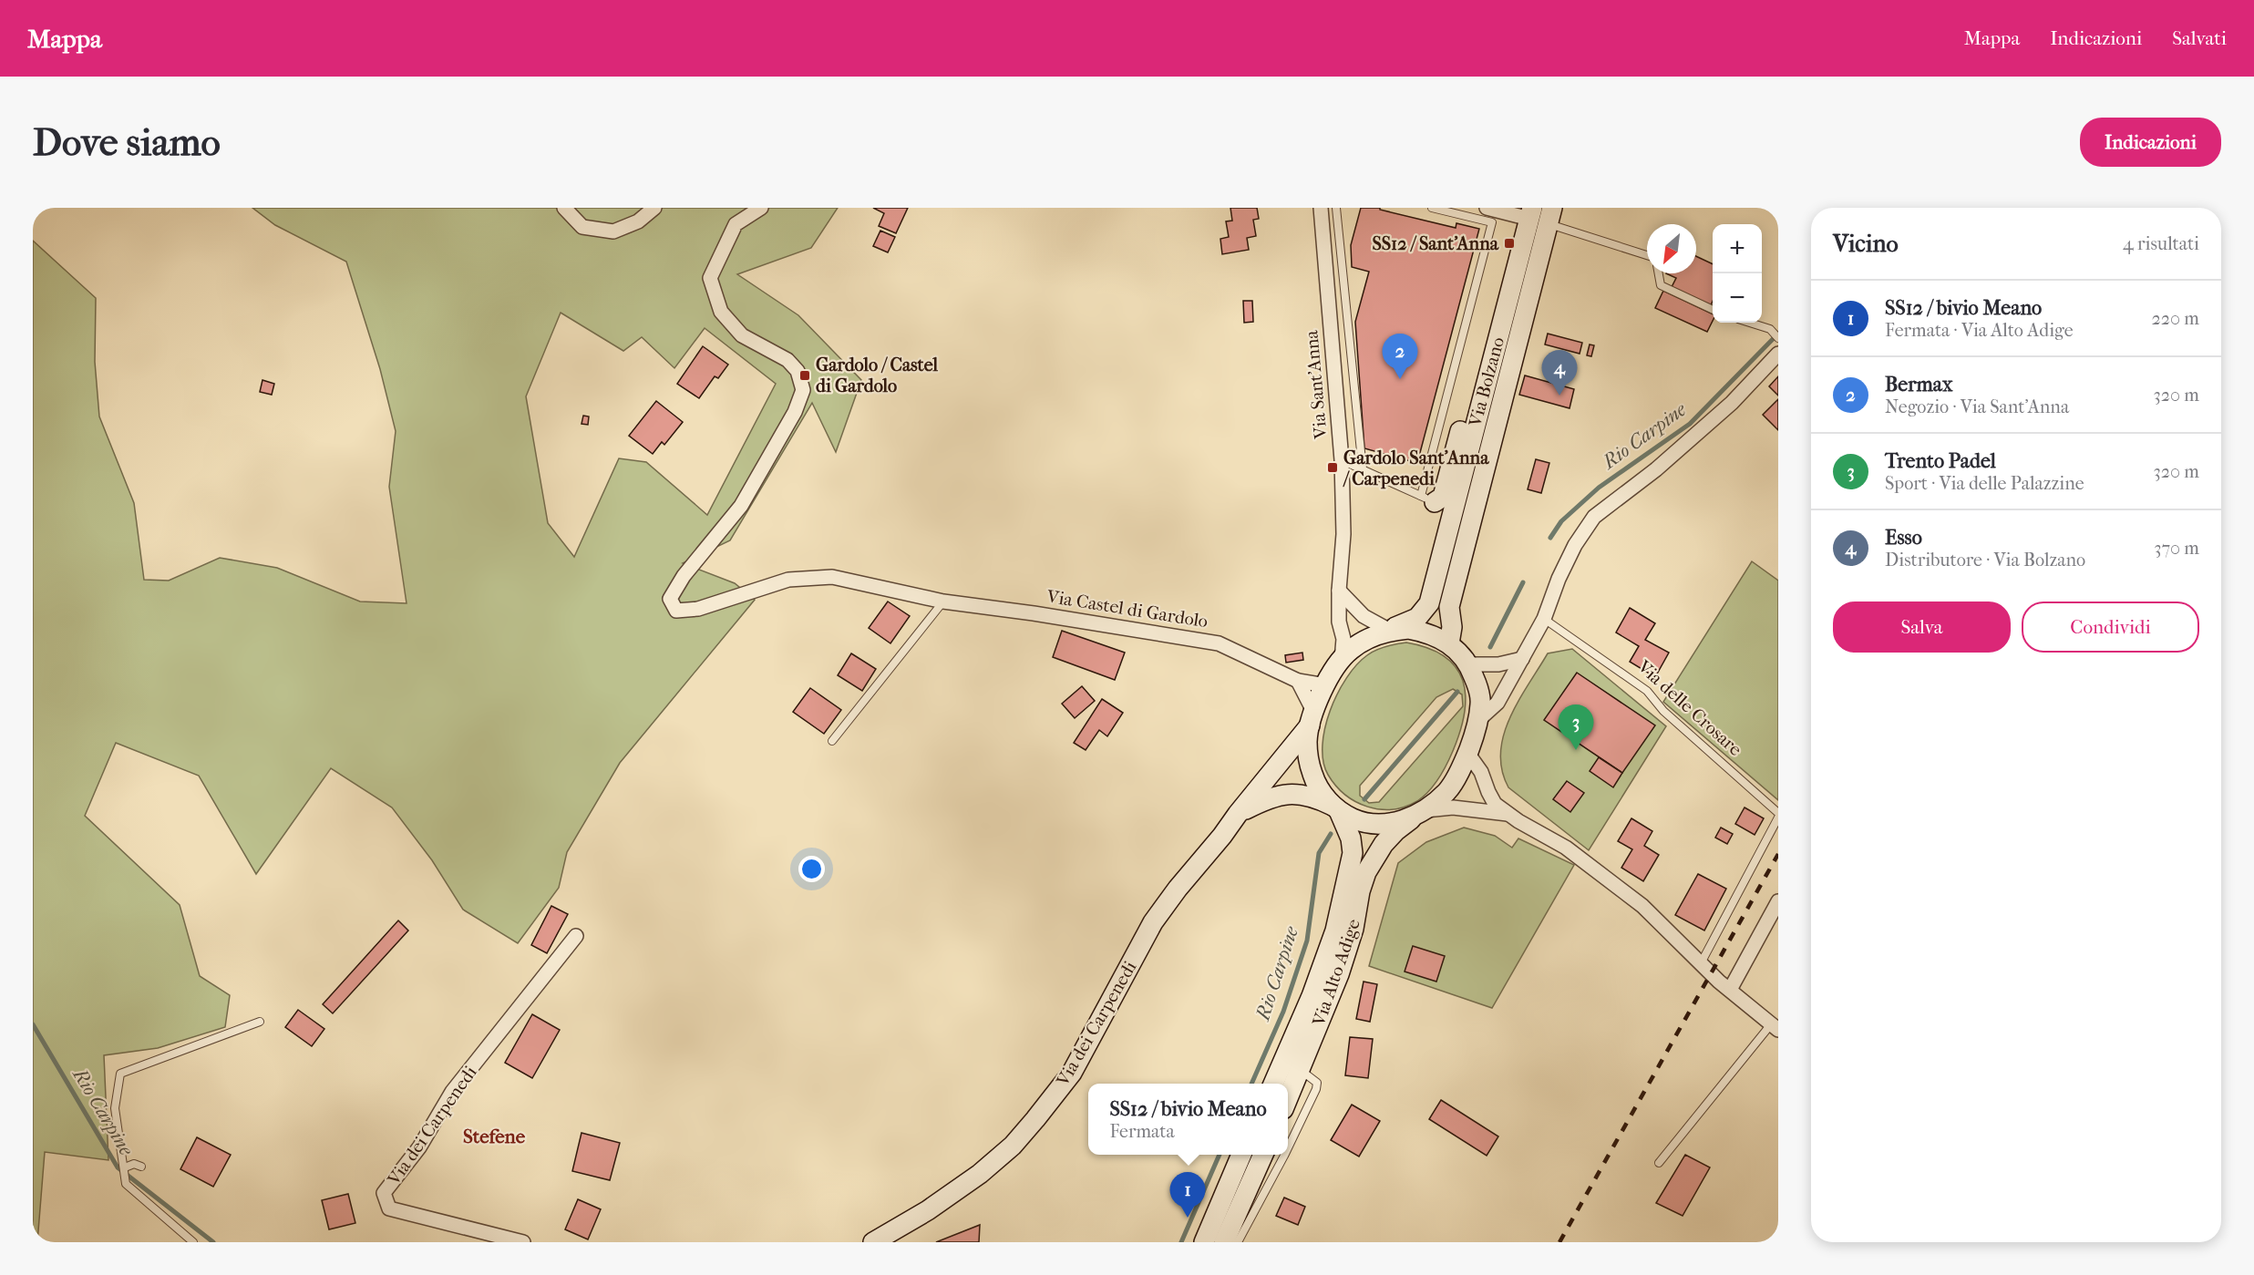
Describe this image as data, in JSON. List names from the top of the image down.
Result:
{
  "streets": {
    "main road": ["Via Bolzano", "Via Alto Adige", "Via dei Carpenedi"],
    "street": ["Via Sant'Anna", "Via Castel di Gardolo"],
    "lane": ["Via delle Crosare"]
  },
  "crossings": [
    ["Via Bolzano", "Via Sant'Anna"],
    ["Via Bolzano", "Via Castel di Gardolo"],
    ["Via Bolzano", "Via Alto Adige"],
    ["Via Bolzano", "Via dei Carpenedi"],
    ["Via Sant'Anna", "Via Castel di Gardolo"],
    ["Via Sant'Anna", "Via Alto Adige"],
    ["Via Sant'Anna", "Via dei Carpenedi"],
    ["Via Castel di Gardolo", "Via Alto Adige"],
    ["Via Castel di Gardolo", "Via dei Carpenedi"],
    ["Via Alto Adige", "Via dei Carpenedi"]
  ],
  "districts": ["Stefene"],
  "water": ["Rio Carpine"],
  "places": {
    "transit": ["SS12 / Sant'Anna", "Gardolo / Castel di Gardolo", "Gardolo Sant'Anna / Carpenedi"]
  },
  "north": "bottom left",
  "page": {
    "header": "Mappa",
    "nav": ["Mappa", "Indicazioni", "Salvati"],
    "buttons": [
      "Indicazioni",
      ["Salva", "Condividi"]
    ],
    "title": "Dove siamo",
    "heading": ["Vicino", "4 risultati"],
    "map_buttons": ["+", "−"],
    "list": [
      {
        "mark": "1",
        "name": "SS12 / bivio Meano",
        "note": "Fermata · Via Alto Adige",
        "value": "220 m"
      },
      {
        "mark": "2",
        "name": "Bermax",
        "note": "Negozio · Via Sant'Anna",
        "value": "320 m"
      },
      {
        "mark": "3",
        "name": "Trento Padel",
        "note": "Sport · Via delle Palazzine",
        "value": "320 m"
      },
      {
        "mark": "4",
        "name": "Esso",
        "note": "Distributore · Via Bolzano",
        "value": "370 m"
      }
    ],
    "pins": [
      "2",
      "4",
      "3",
      "1"
    ],
    "popup": ["SS12 / bivio Meano", "Fermata"]
  }
}
